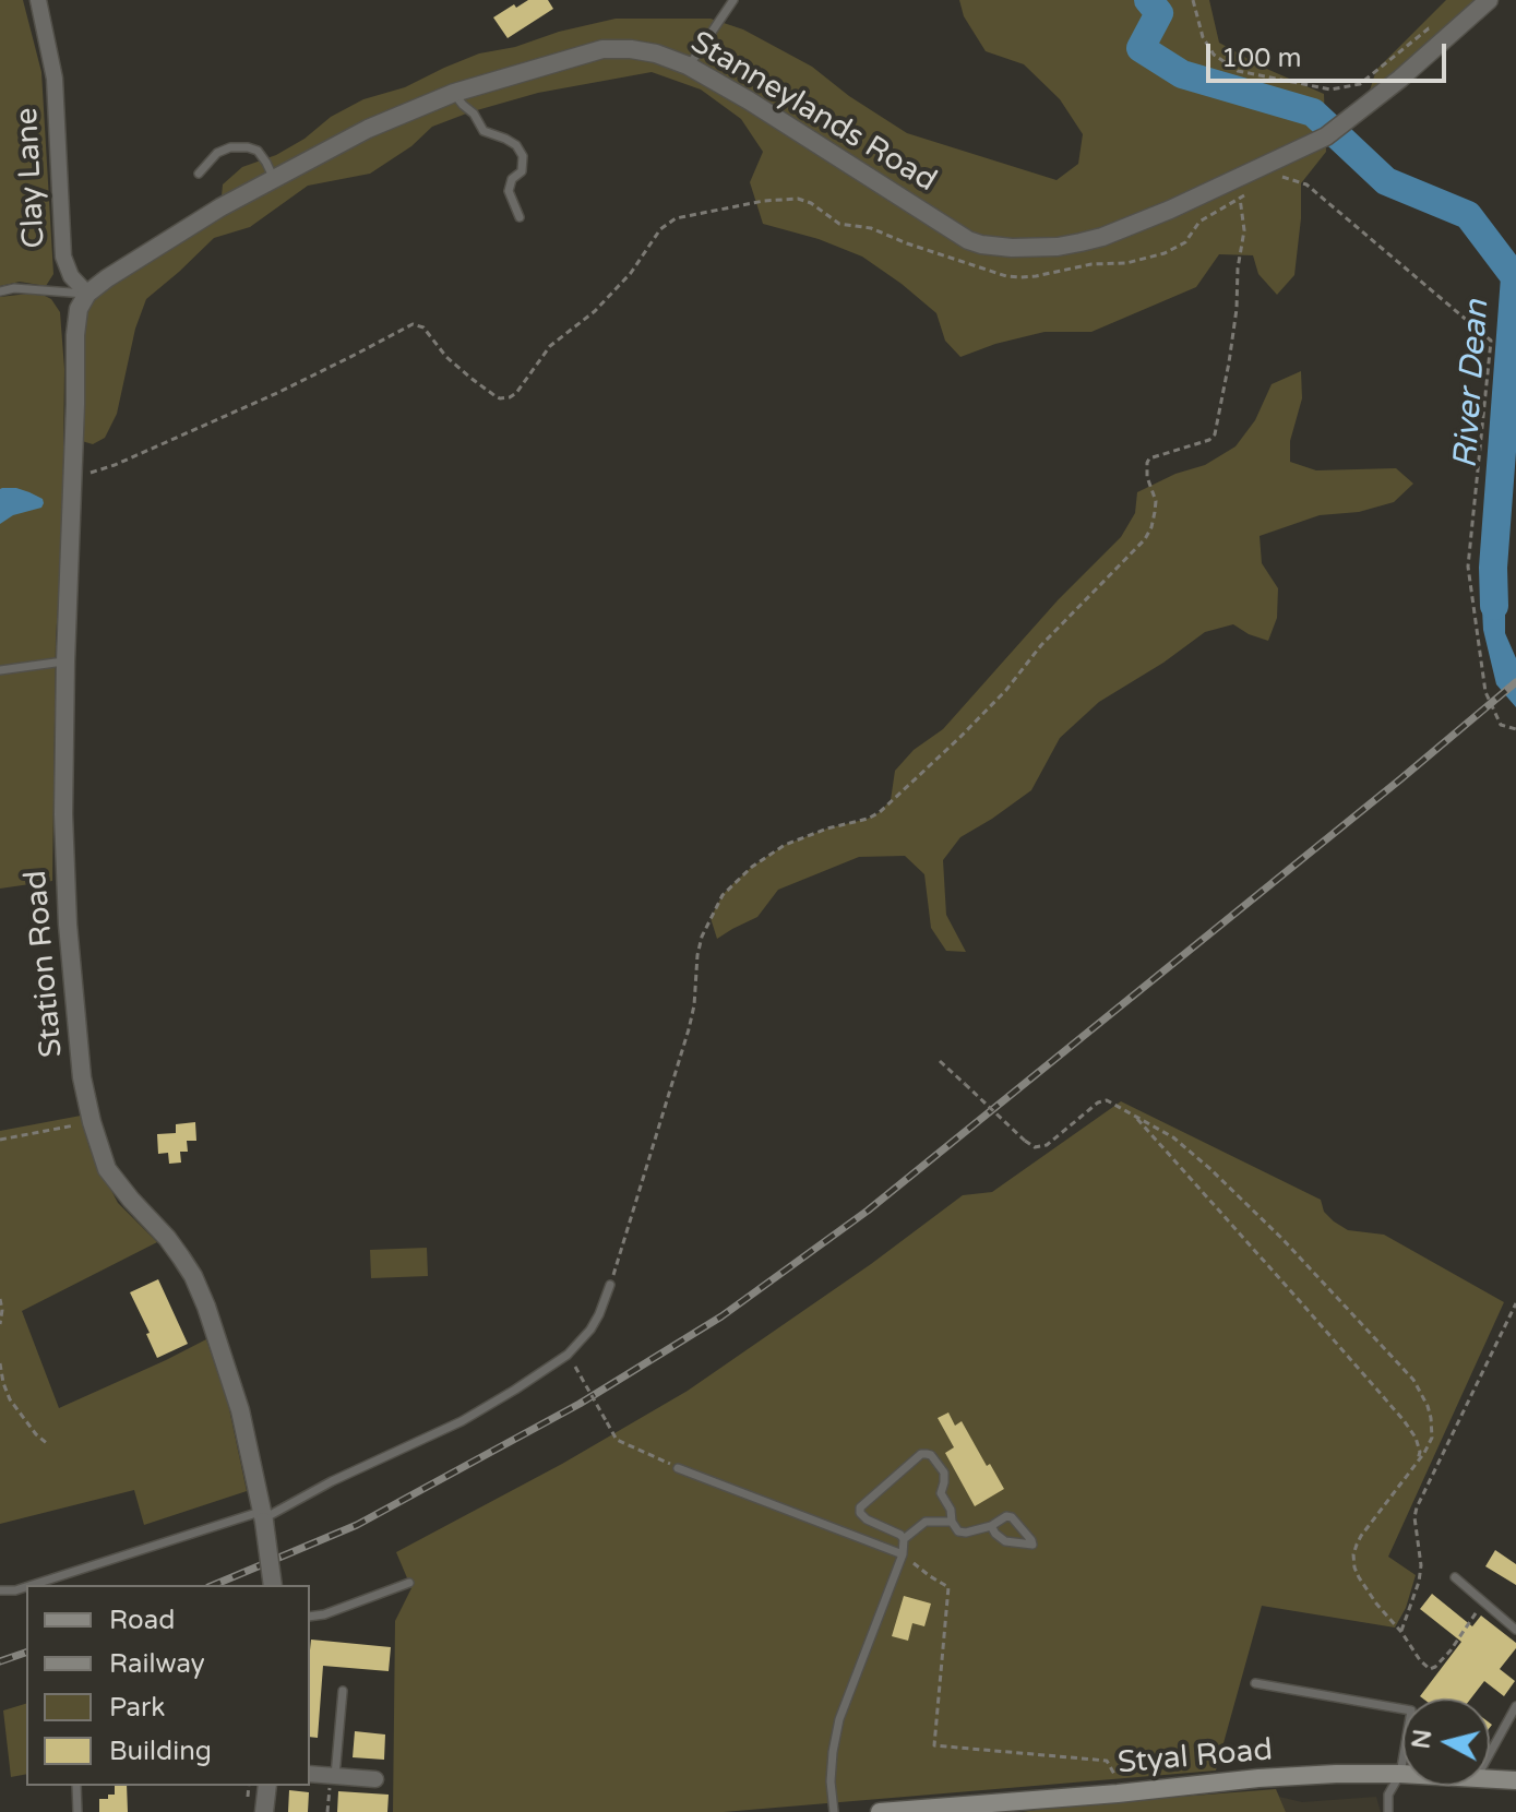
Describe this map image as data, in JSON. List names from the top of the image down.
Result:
{
  "streets": {
    "main road": ["Styal Road"],
    "street": ["Stanneylands Road", "Clay Lane", "Station Road"]
  },
  "crossings": [
    ["Stanneylands Road", "Clay Lane"],
    ["Stanneylands Road", "Station Road"],
    ["Clay Lane", "Station Road"]
  ],
  "water": ["River Dean"],
  "legend": [
    "Road",
    "Railway",
    "Park",
    "Building"
  ],
  "scale_bar": "100 m",
  "north": "left"
}
